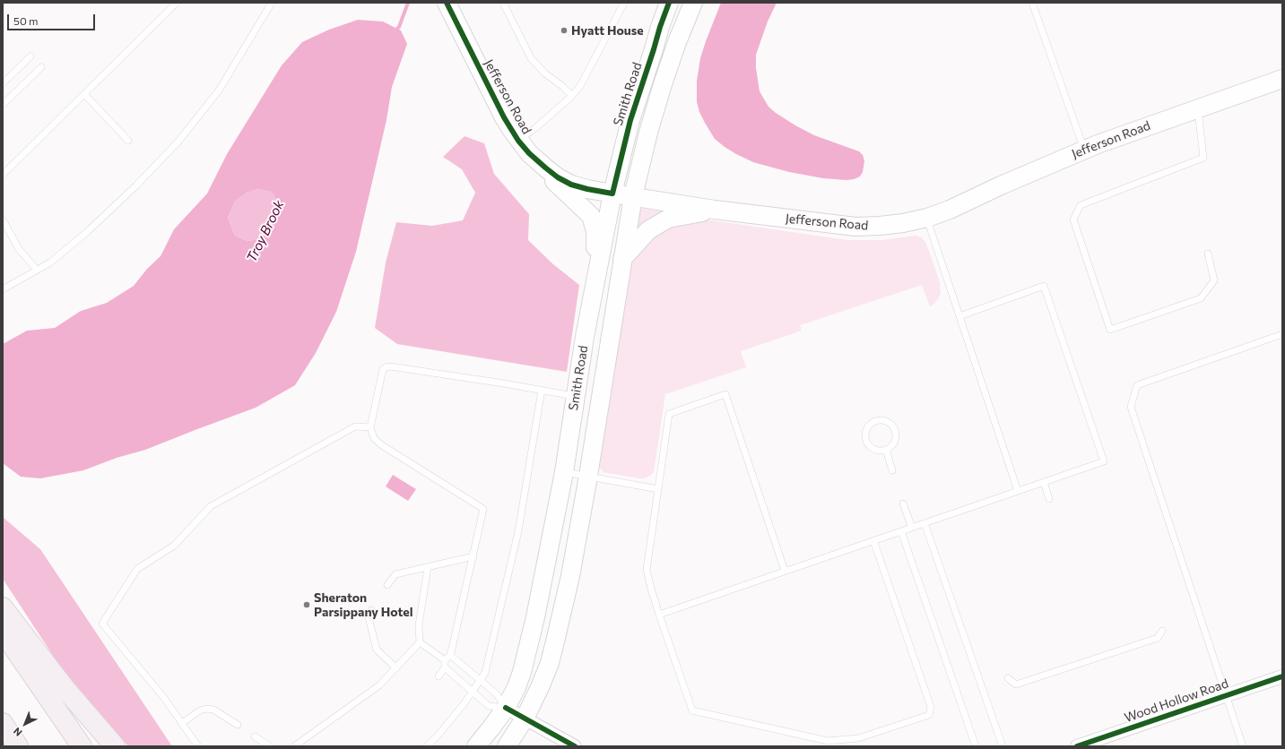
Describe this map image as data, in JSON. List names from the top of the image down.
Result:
{
  "streets": {
    "main road": ["Smith Road", "Jefferson Road"],
    "street": ["Wood Hollow Road"]
  },
  "crossings": [
    ["Smith Road", "Jefferson Road"]
  ],
  "water": ["Troy Brook"],
  "places": ["Hyatt House", "Sheraton Parsippany Hotel"],
  "scale_bar": "50 m",
  "north": "bottom left"
}
